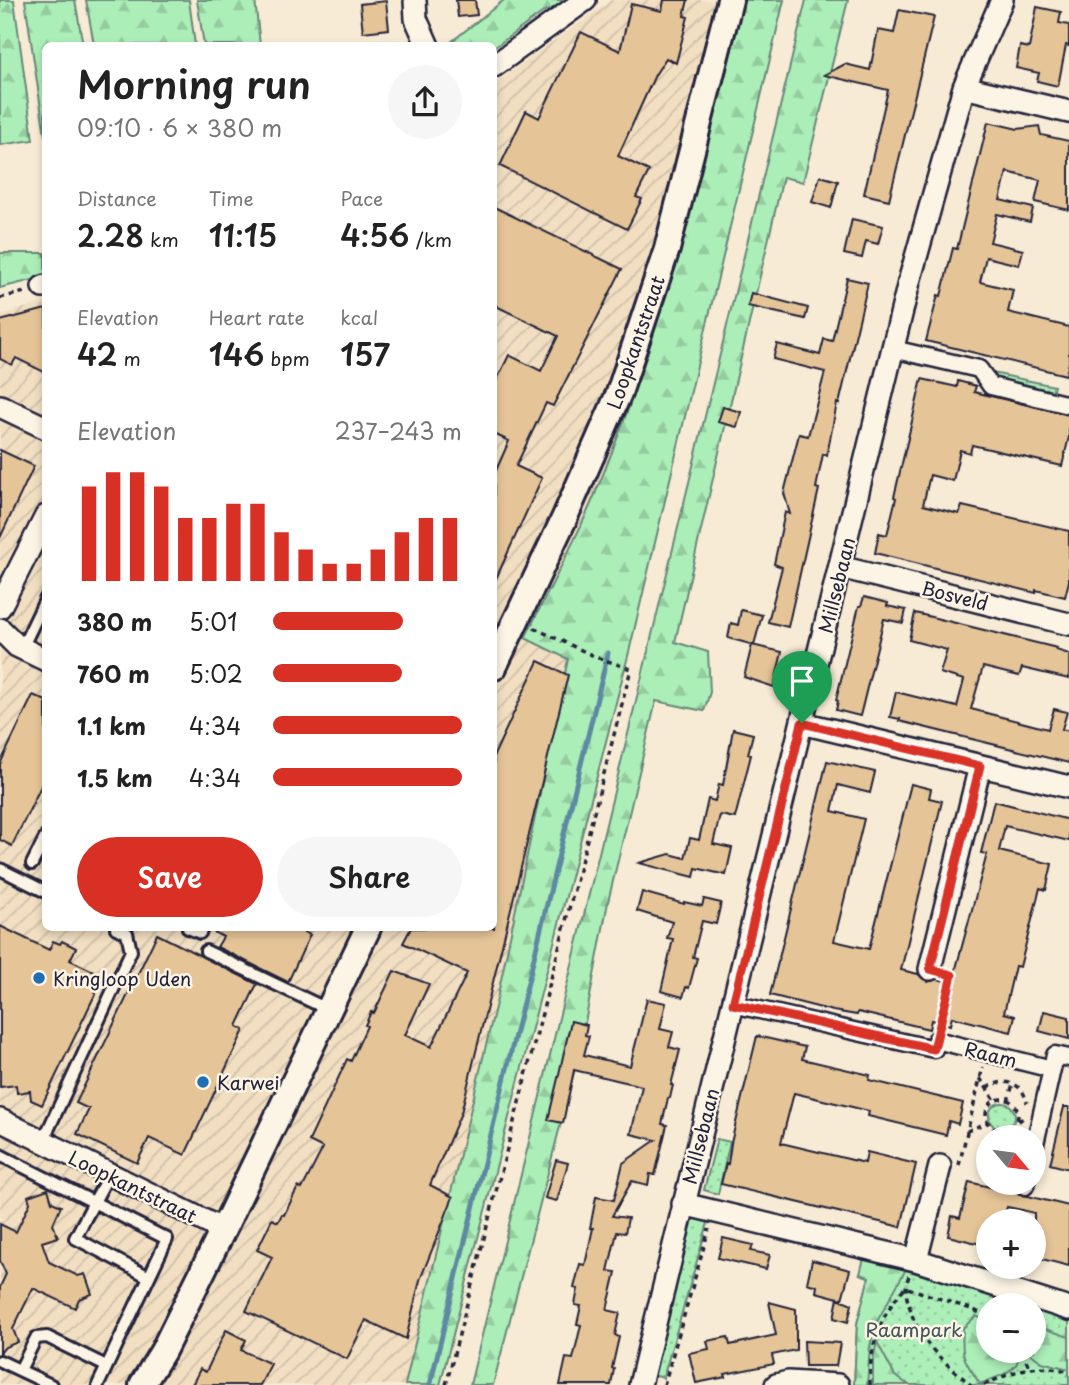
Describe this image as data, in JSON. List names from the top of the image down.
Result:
{
  "streets": {
    "street": [
      "Loopkantstraat",
      "Millsebaan",
      "Bosveld",
      "Raam"
    ]
  },
  "crossings": [
    ["Millsebaan", "Bosveld"],
    ["Millsebaan", "Raam"]
  ],
  "parks": ["Raampark"],
  "places": ["Kringloop Uden", "Karwei"],
  "north": "bottom right",
  "page": {
    "heading": ["Morning run", "09:10 · 6 × 380 m"],
    "stats": [
      ["Distance", "2.28 km"],
      ["Time", "11:15"],
      ["Pace", "4:56 /km"],
      ["Elevation", "42 m"],
      ["Heart rate", "146 bpm"],
      ["kcal", "157"]
    ],
    "chart": ["Elevation", "237–243 m"],
    "list": [
      {
        "name": "380 m",
        "note": "5:01"
      },
      {
        "name": "760 m",
        "note": "5:02"
      },
      {
        "name": "1.1 km",
        "note": "4:34"
      },
      {
        "name": "1.5 km",
        "note": "4:34"
      }
    ],
    "buttons": ["Save", "Share"],
    "map_buttons": ["+", "−"]
  }
}
